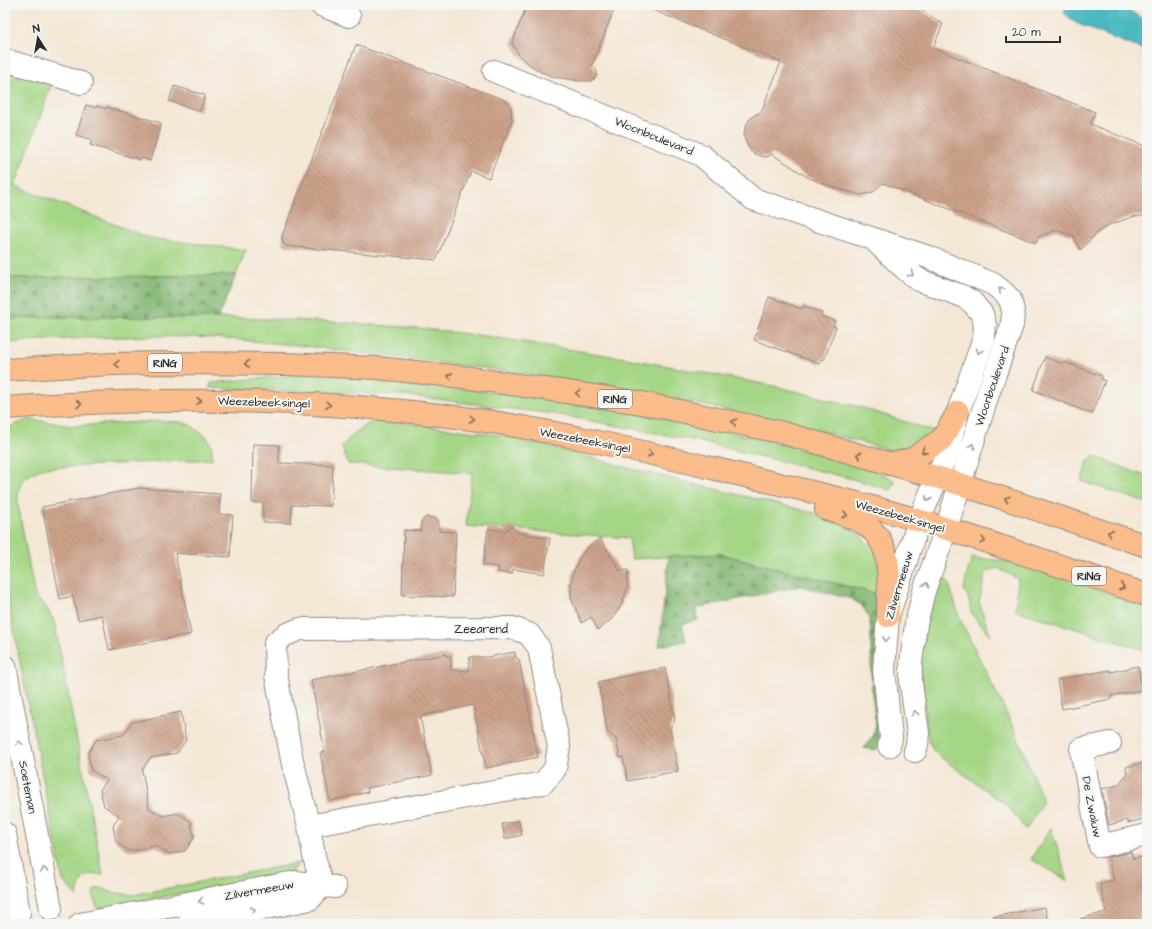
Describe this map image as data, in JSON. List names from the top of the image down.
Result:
{
  "streets": {
    "main road": ["RING", "Weezebeeksingel"],
    "street": [
      "Woonboulevard",
      "Zilvermeeuw",
      "Zeearend",
      "Soeteman",
      "De Zwaluw"
    ]
  },
  "crossings": [
    ["Woonboulevard", "RING"],
    ["Woonboulevard", "Weezebeeksingel"],
    ["Woonboulevard", "Zilvermeeuw"],
    ["Weezebeeksingel", "Zilvermeeuw"],
    ["Zilvermeeuw", "Zeearend"]
  ],
  "scale_bar": "20 m",
  "north": "top"
}
